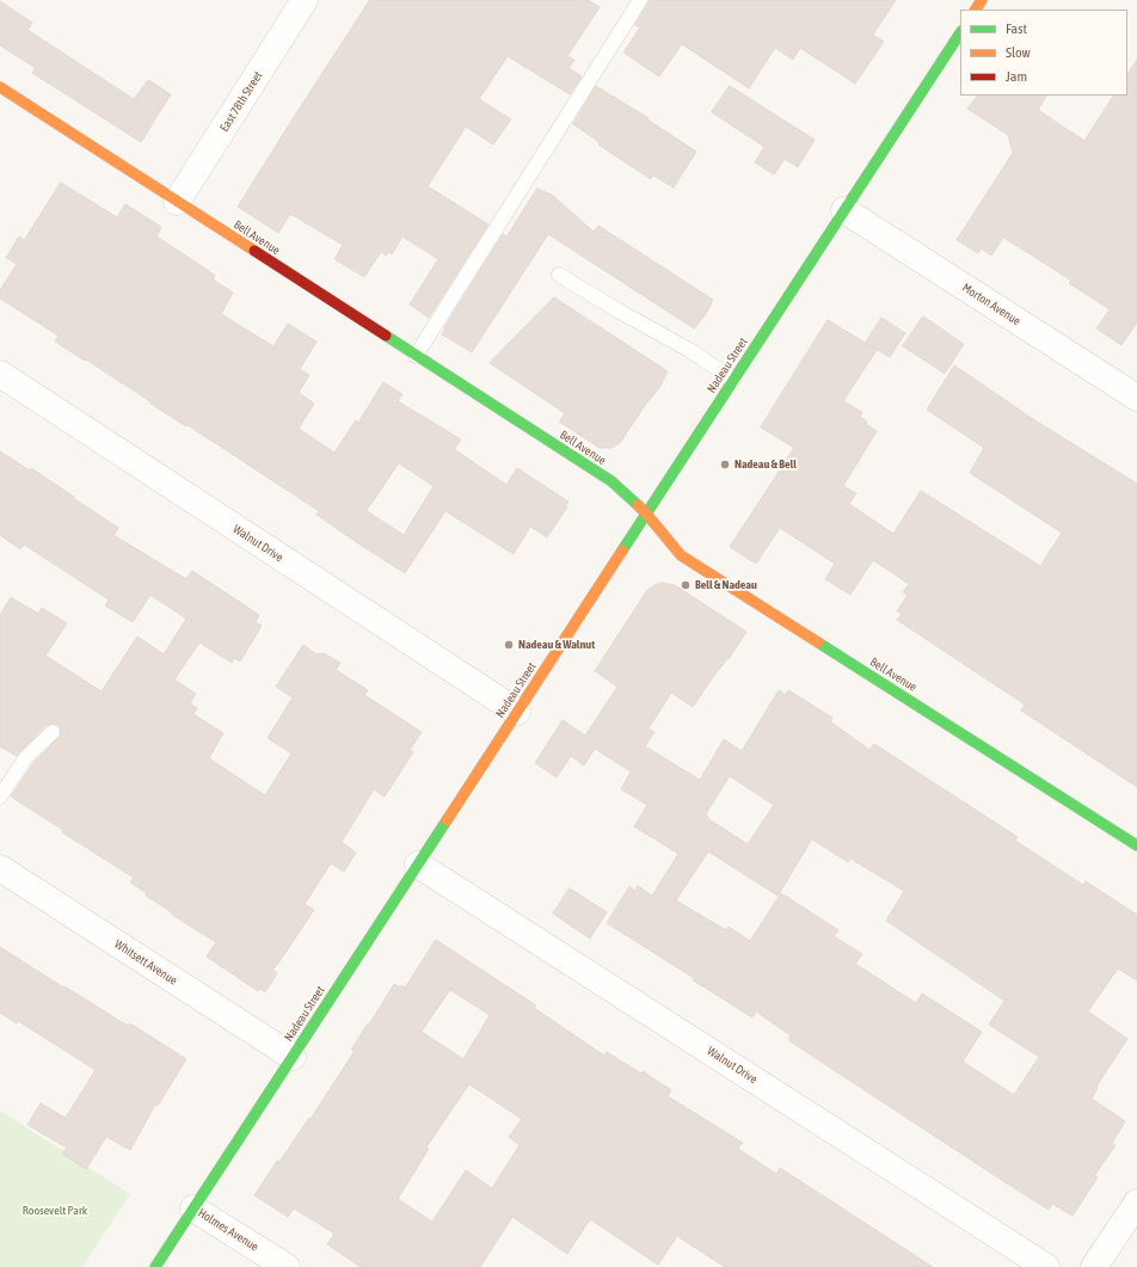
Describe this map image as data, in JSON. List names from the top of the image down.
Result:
{
  "streets": {
    "main road": ["Bell Avenue", "Nadeau Street"],
    "street": [
      "East 78th Street",
      "Morton Avenue",
      "Walnut Drive",
      "Whitsett Avenue",
      "Holmes Avenue"
    ]
  },
  "crossings": [
    ["East 78th Street", "Bell Avenue"],
    ["Bell Avenue", "Nadeau Street"],
    ["Morton Avenue", "Nadeau Street"],
    ["Nadeau Street", "Walnut Drive"],
    ["Nadeau Street", "Whitsett Avenue"],
    ["Nadeau Street", "Holmes Avenue"]
  ],
  "parks": ["Roosevelt Park"],
  "places": ["Nadeau & Bell", "Bell & Nadeau", "Nadeau & Walnut"],
  "legend": ["Fast", "Slow", "Jam"]
}
